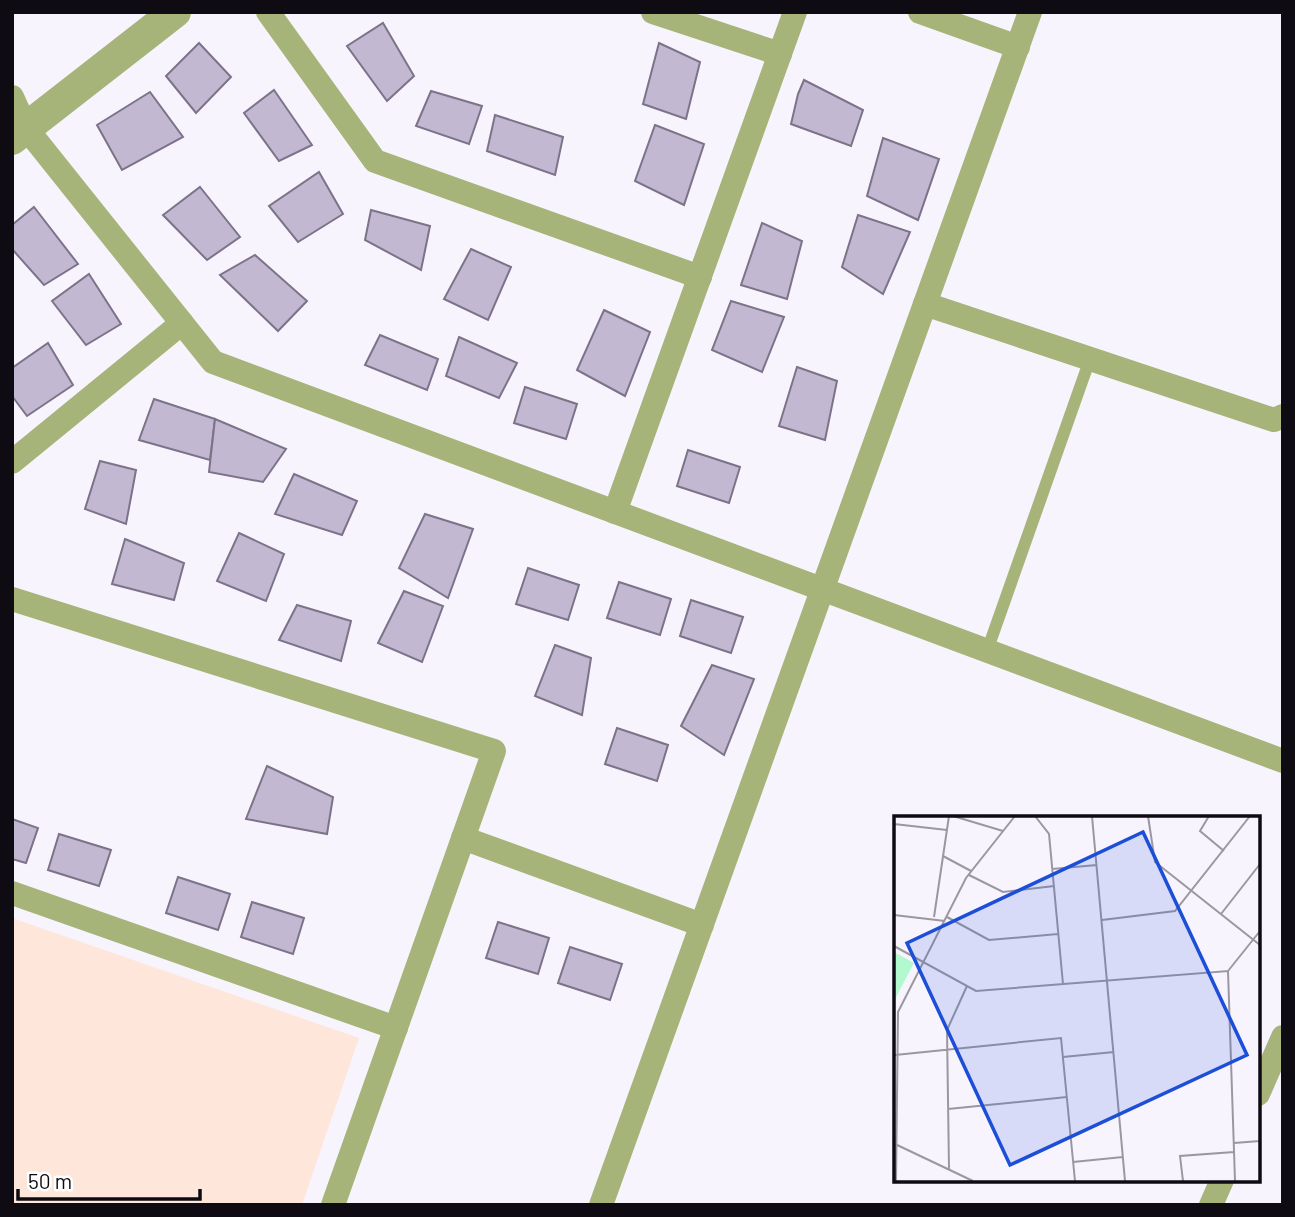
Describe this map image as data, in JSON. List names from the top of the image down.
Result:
{
  "scale_bar": "50 m"
}
